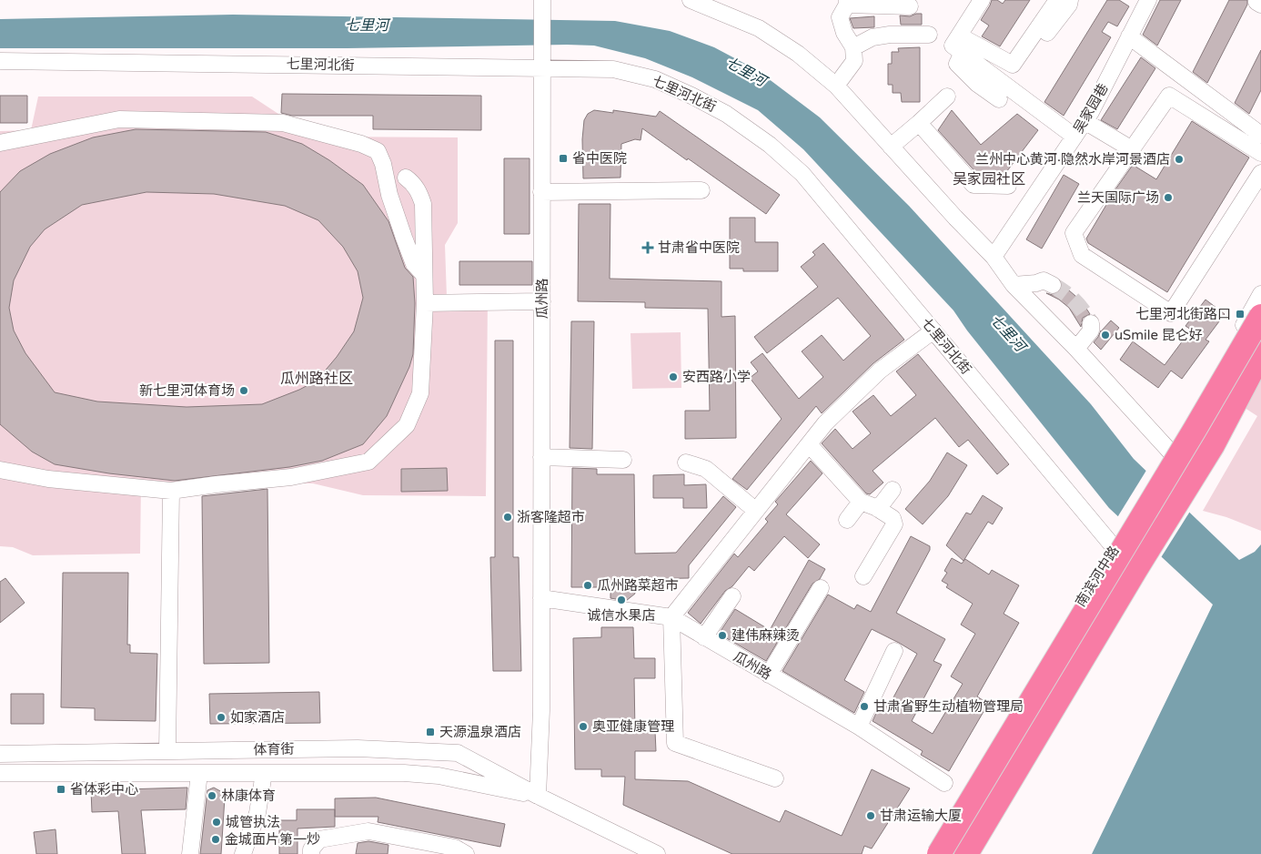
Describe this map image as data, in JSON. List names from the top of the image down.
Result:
{
  "streets": {
    "highway": ["南滨河中路"],
    "street": [
      "七里河北街",
      "吴家园巷",
      "瓜州路",
      "体育街"
    ]
  },
  "crossings": [
    ["七里河北街", "瓜州路"],
    ["七里河北街", "南滨河中路"],
    ["瓜州路", "体育街"]
  ],
  "districts": ["吴家园社区", "瓜州路社区"],
  "water": ["七里河"],
  "places": {
    "transit": [
      "省中医院",
      "七里河北街路口",
      "天源温泉酒店",
      "省体彩中心"
    ],
    "other": [
      "兰州中心黄河·隐然水岸河景酒店",
      "兰天国际广场",
      "uSmile 昆仑好",
      "安西路小学",
      "新七里河体育场",
      "浙客隆超市",
      "瓜州路菜超市",
      "诚信水果店",
      "建伟麻辣烫",
      "甘肃省野生动植物管理局",
      "如家酒店",
      "奥亚健康管理",
      "林康体育",
      "甘肃运输大厦",
      "城管执法",
      "金城面片第一炒"
    ],
    "health": ["甘肃省中医院"]
  }
}
